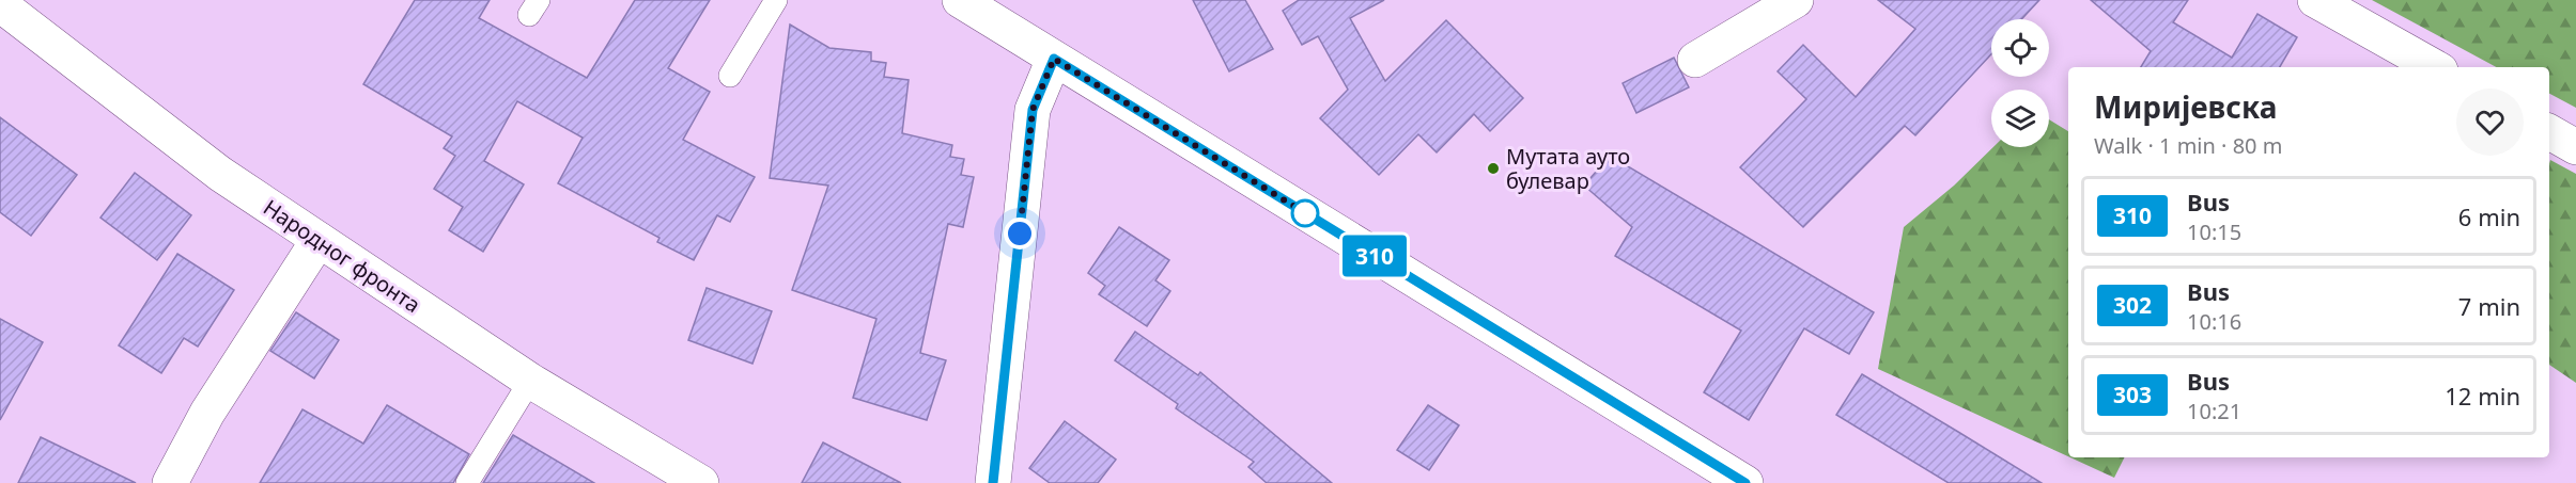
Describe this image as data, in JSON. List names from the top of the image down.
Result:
{
  "streets": {
    "street": ["Народног фронта"]
  },
  "places": ["Мутата ауто булевар"],
  "lines": ["bus line 310"],
  "page": {
    "on_map": "310",
    "heading": ["Миријевска", "Walk · 1 min · 80 m"],
    "list": [
      {
        "mark": "310",
        "name": "Bus",
        "note": "10:15",
        "value": "6 min"
      },
      {
        "mark": "302",
        "name": "Bus",
        "note": "10:16",
        "value": "7 min"
      },
      {
        "mark": "303",
        "name": "Bus",
        "note": "10:21",
        "value": "12 min"
      }
    ]
  }
}
